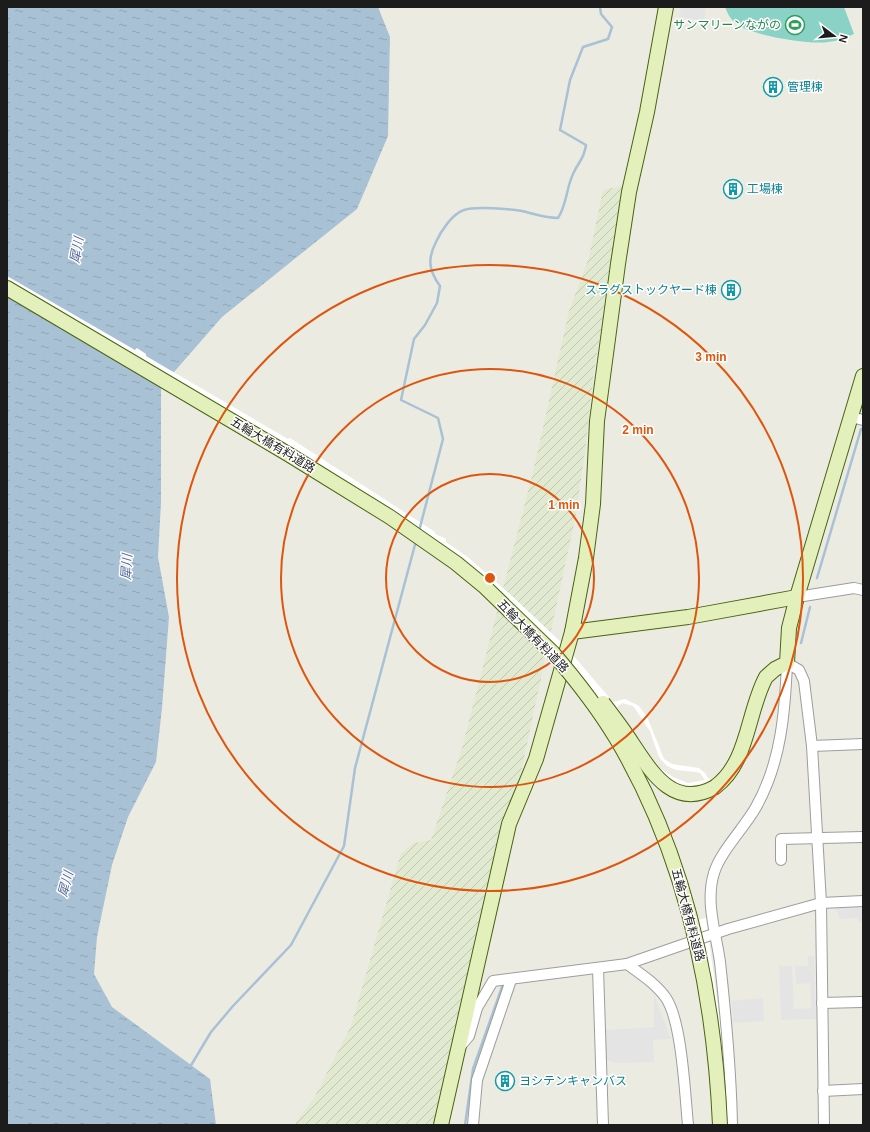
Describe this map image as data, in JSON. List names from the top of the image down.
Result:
{
  "streets": {
    "street": ["五輪大橋有料道路"]
  },
  "water": ["犀川"],
  "places": {
    "sports": ["サンマリーンながの"],
    "building": [
      "管理棟",
      "工場棟",
      "スラグストックヤード棟",
      "ヨシテンキャンバス"
    ]
  },
  "north": "right",
  "rings": ["3 min", "2 min", "1 min"]
}
